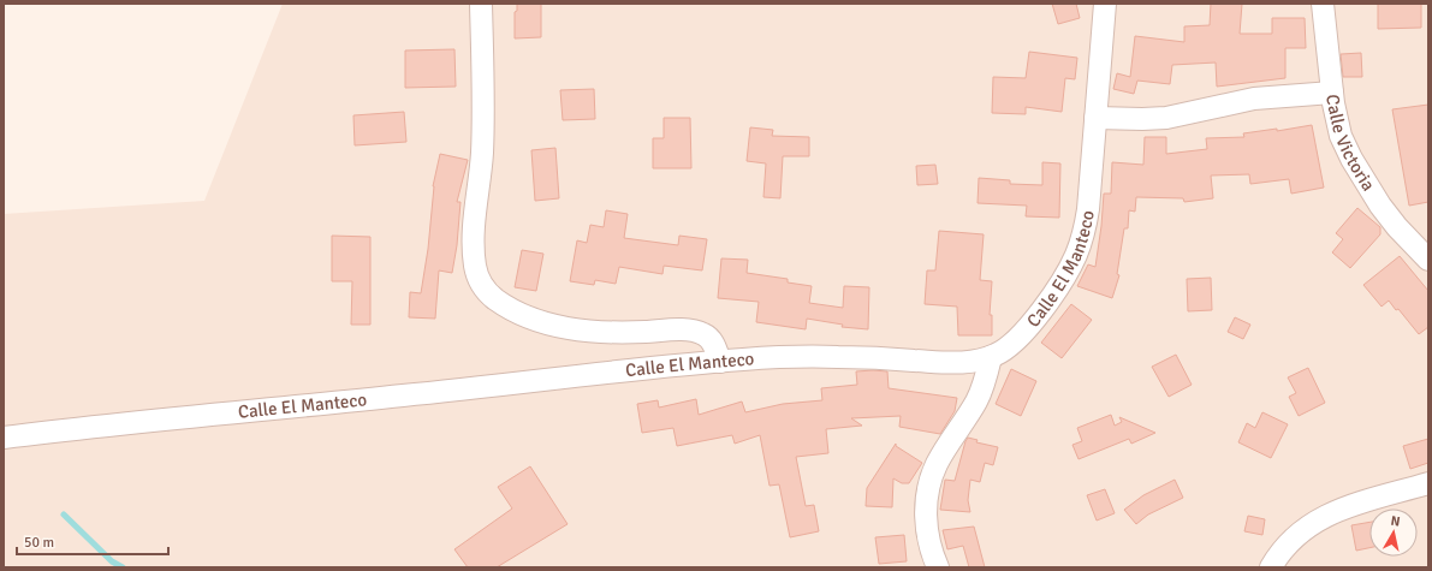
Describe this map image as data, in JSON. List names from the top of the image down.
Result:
{
  "streets": {
    "street": ["Calle Victoria", "Calle El Manteco"]
  },
  "scale_bar": "50 m",
  "north": "top"
}
